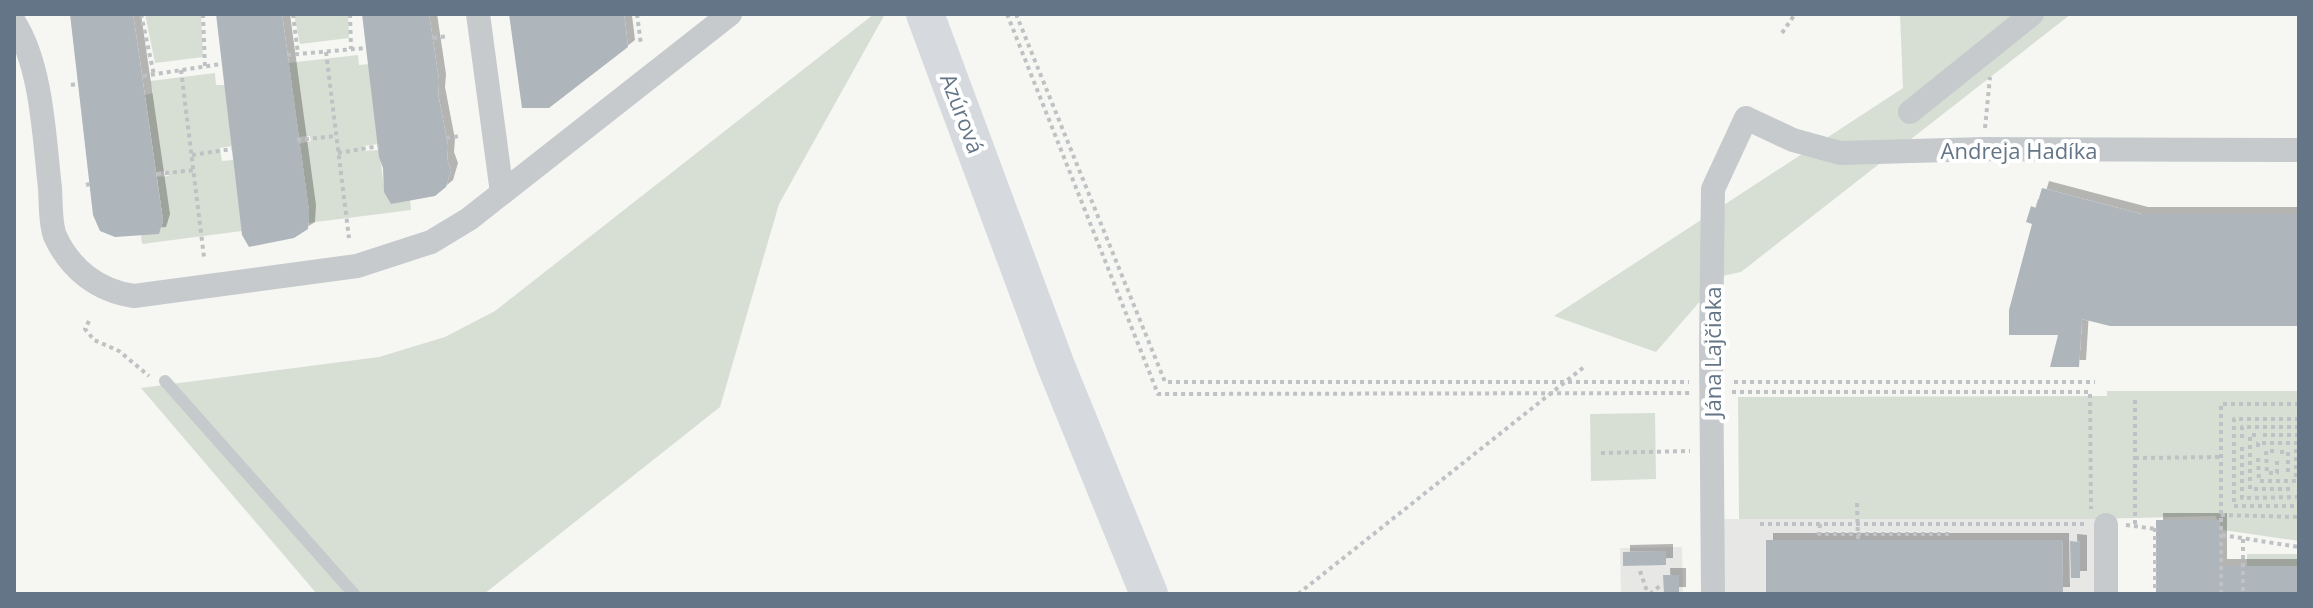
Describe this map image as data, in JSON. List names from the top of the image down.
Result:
{
  "streets": {
    "main road": ["Azúrová"],
    "street": ["Andreja Hadíka", "Jána Lajčiaka"]
  },
  "crossings": [
    ["Andreja Hadíka", "Jána Lajčiaka"]
  ]
}
